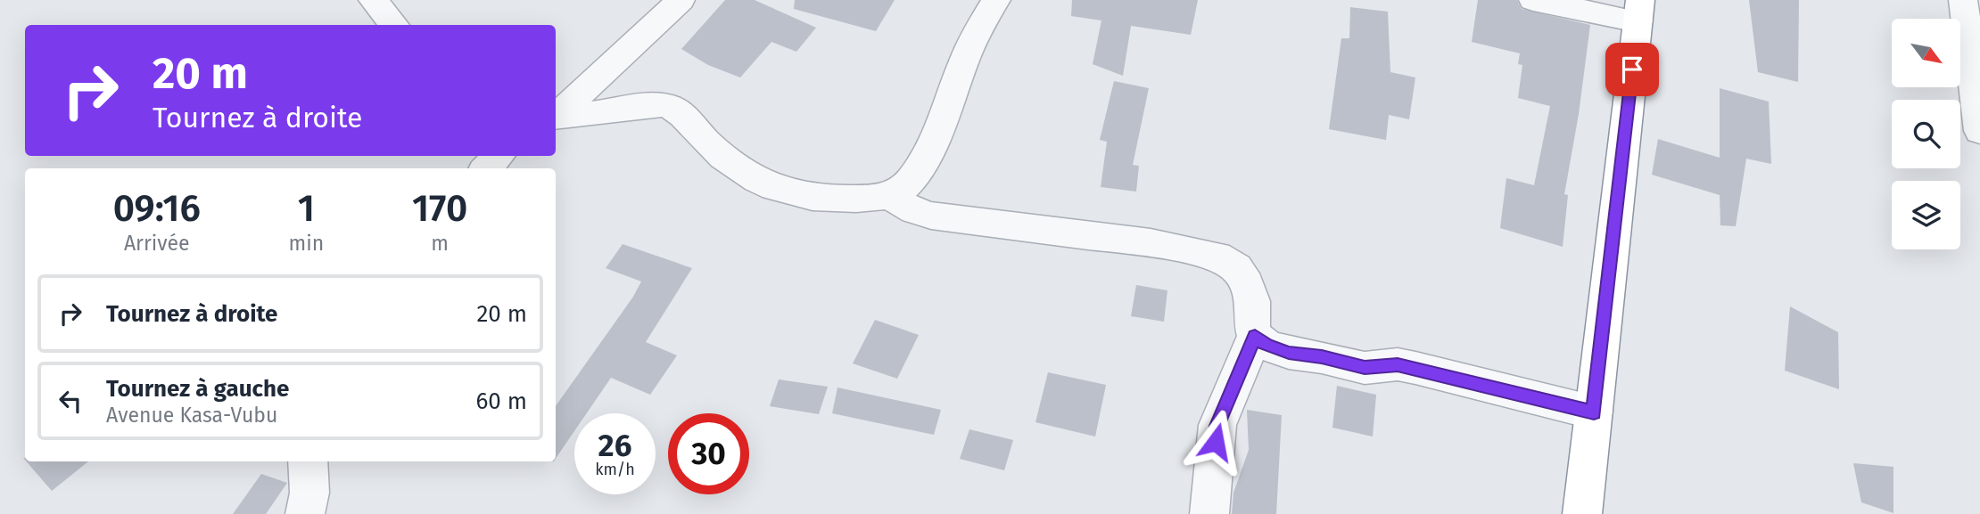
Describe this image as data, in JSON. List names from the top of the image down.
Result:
{
  "north": "bottom right",
  "page": {
    "turn": ["20 m", "Tournez à droite"],
    "eta": [
      "09:16",
      "Arrivée",
      "1",
      "min",
      "170",
      "m"
    ],
    "list": [
      {
        "name": "Tournez à droite",
        "value": "20 m"
      },
      {
        "name": "Tournez à gauche",
        "note": "Avenue Kasa-Vubu",
        "value": "60 m"
      }
    ],
    "speed": "26 km/h",
    "limit": "30"
  }
}
